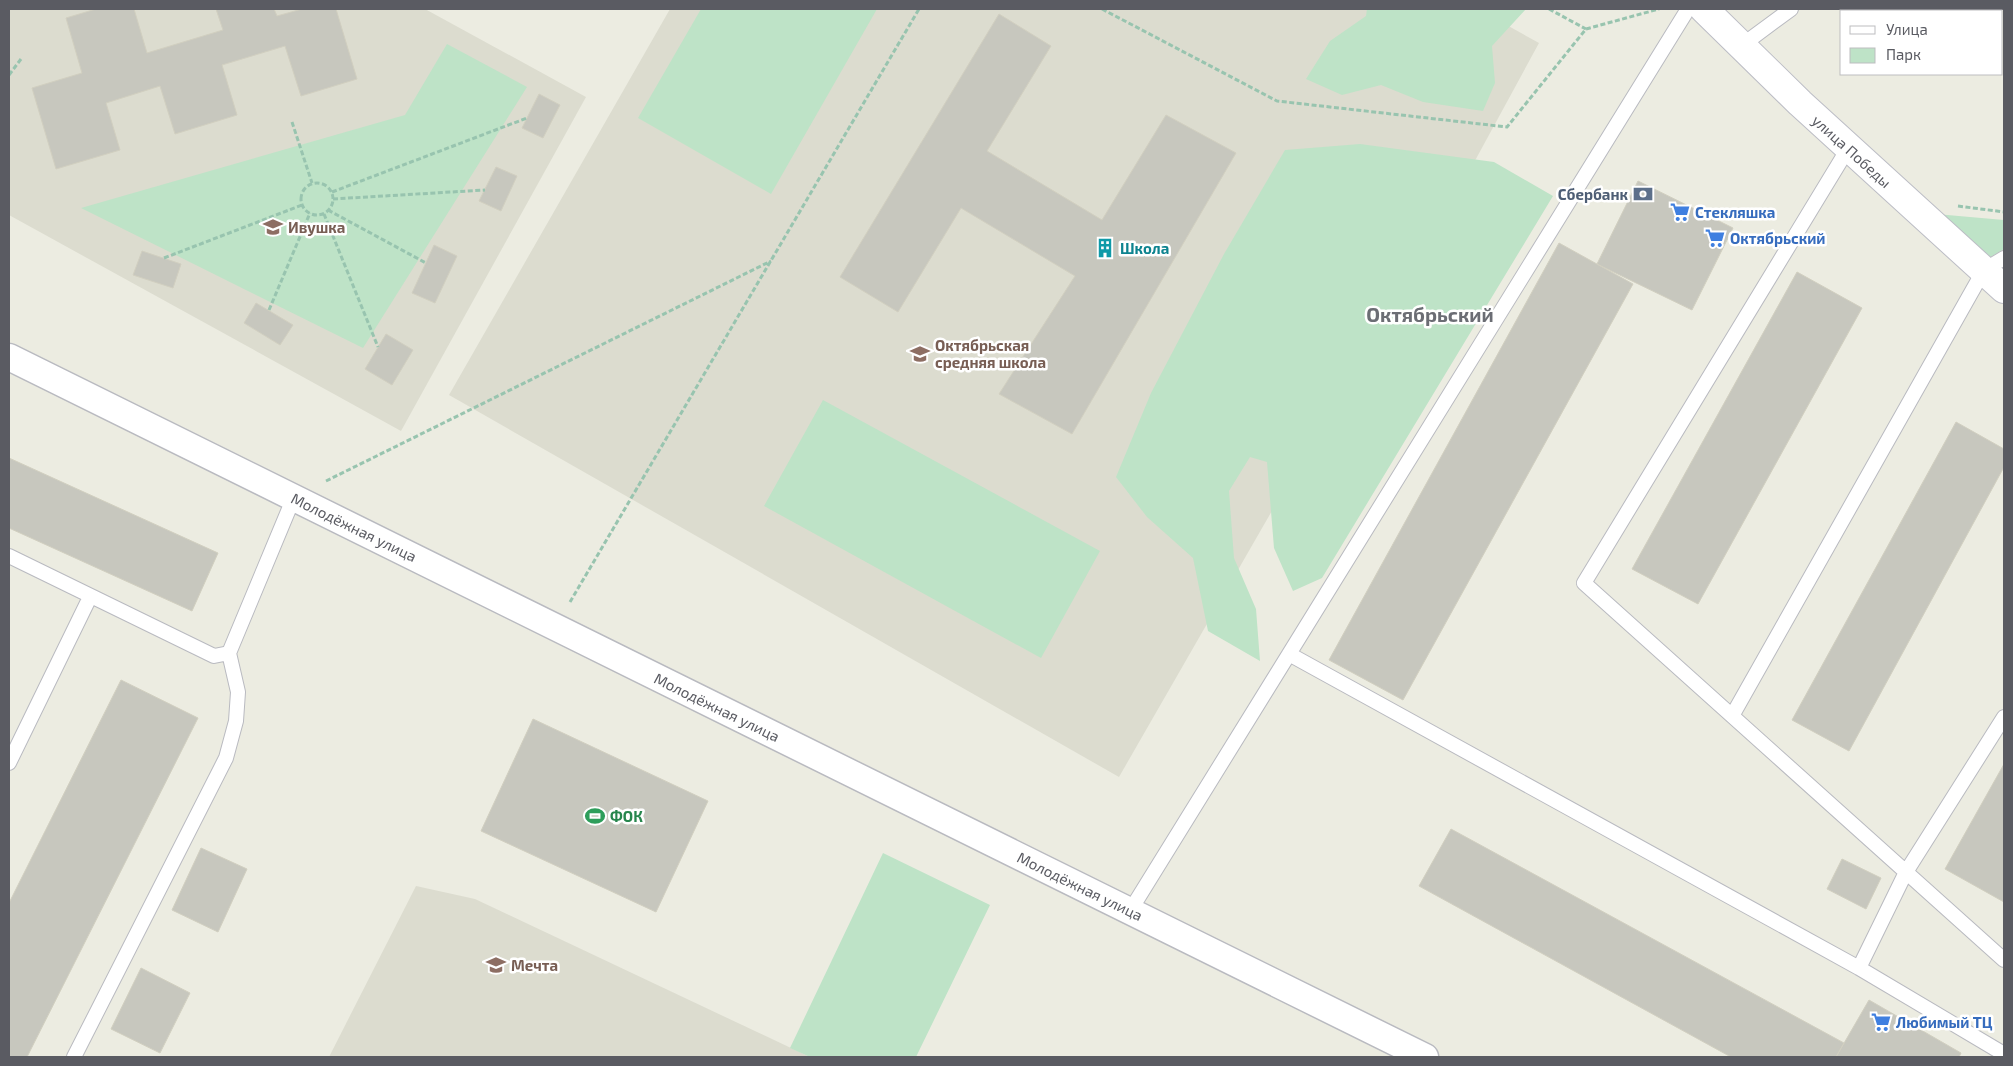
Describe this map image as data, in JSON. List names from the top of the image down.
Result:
{
  "streets": {
    "street": ["улица Победы", "Молодёжная улица"]
  },
  "districts": ["Октябрьский"],
  "places": {
    "bank": ["Сбербанк"],
    "supermarket": ["Стекляшка", "Октябрьский", "Любимый ТЦ"],
    "school or university": ["Ивушка", "Октябрьская средняя школа", "Мечта"],
    "building": ["Школа"],
    "sports": ["ФОК"]
  },
  "legend": ["Улица", "Парк"]
}
